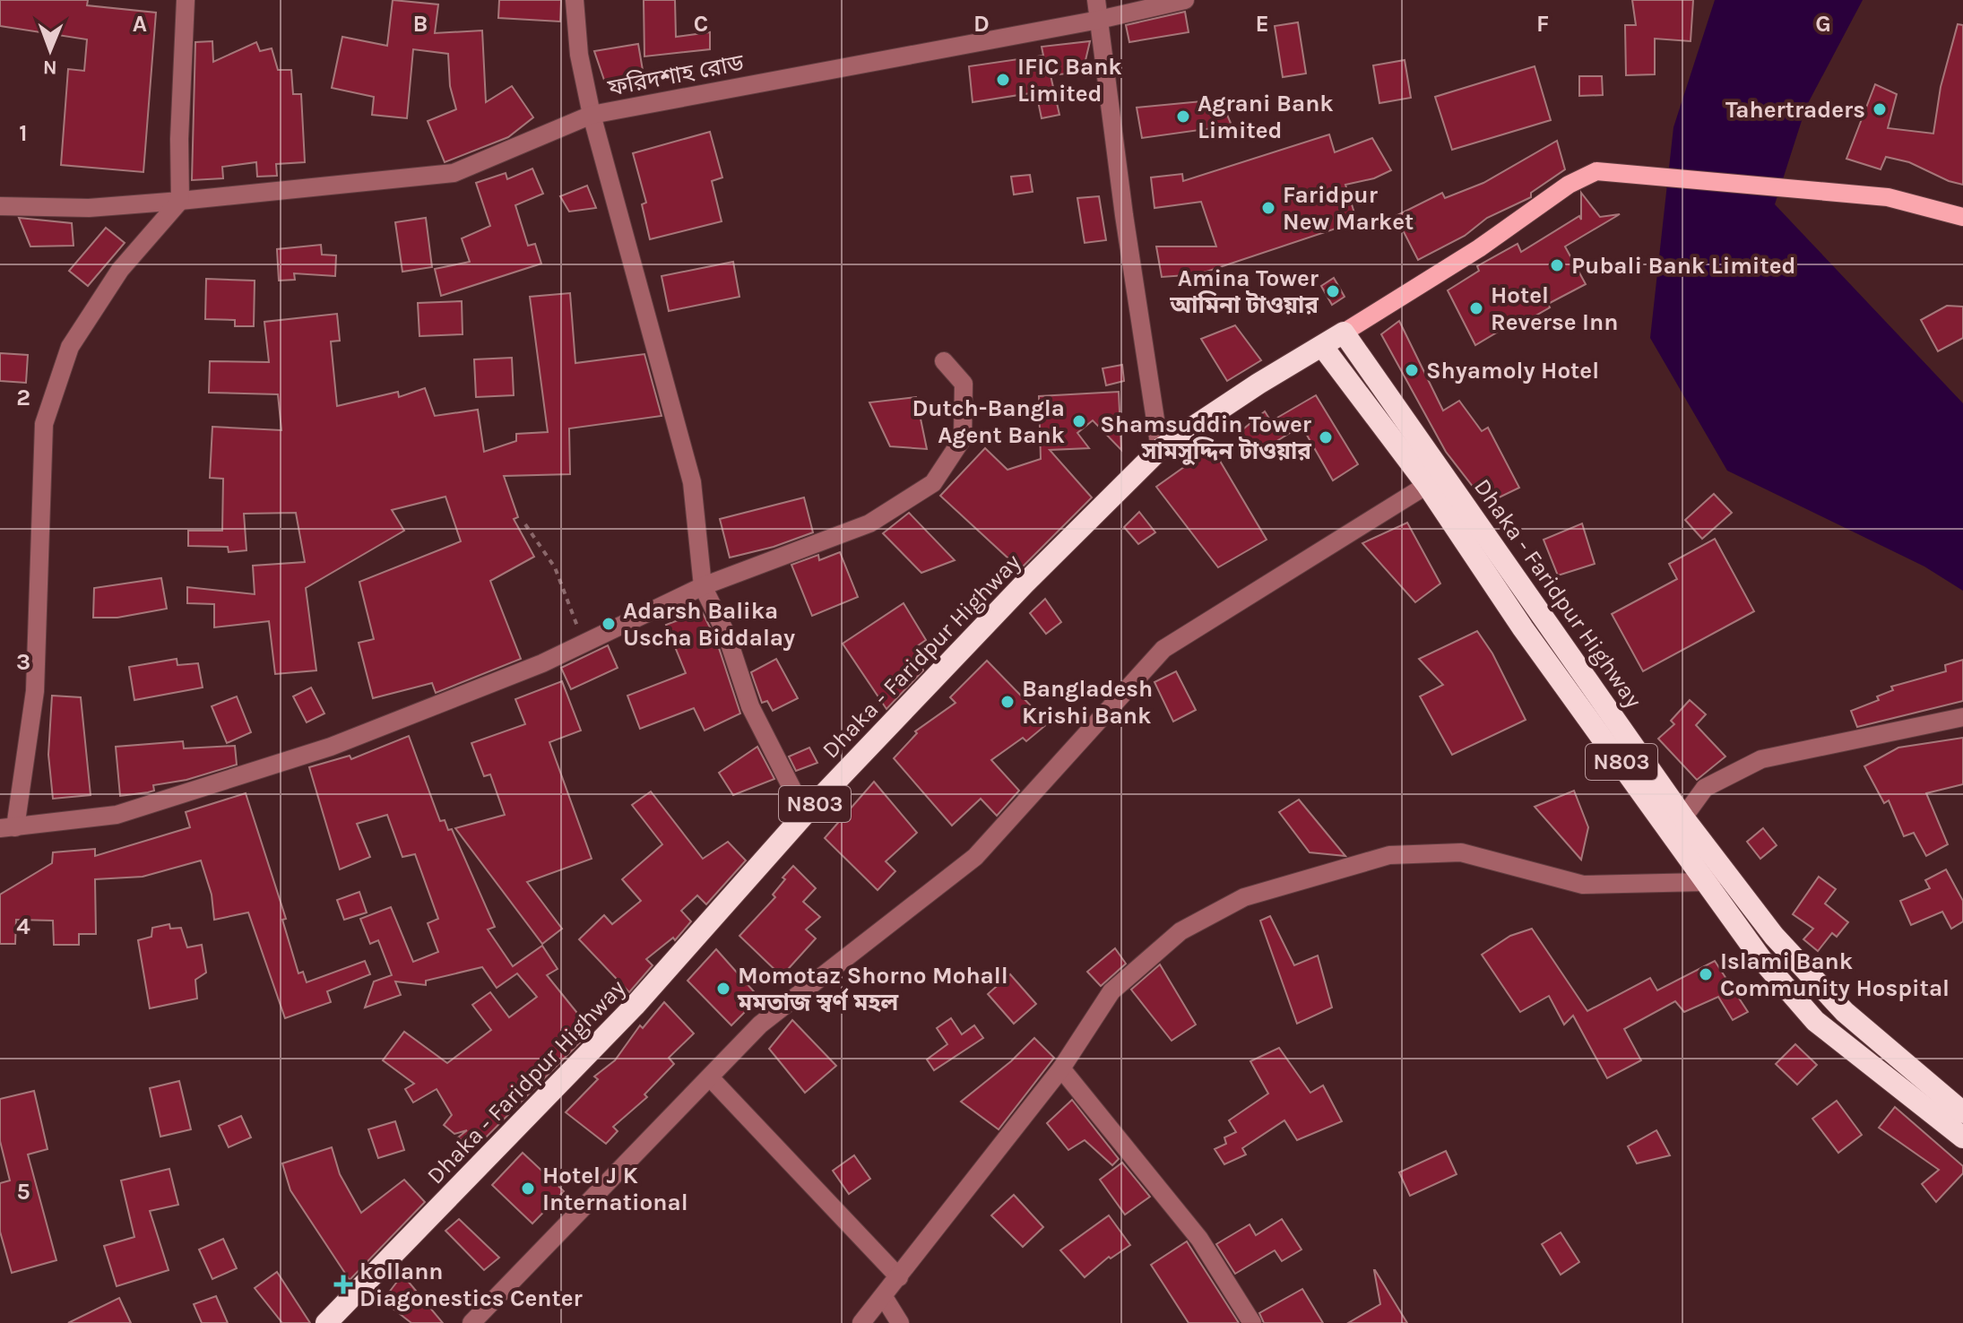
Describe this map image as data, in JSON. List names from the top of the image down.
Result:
{
  "streets": {
    "highway": ["Dhaka - Faridpur Highway", "N803"],
    "street": ["ফরিদশাহ রোড"]
  },
  "places": {
    "other": [
      "IFIC Bank Limited",
      "Tahertraders",
      "Agrani Bank Limited",
      "Faridpur New Market",
      "Pubali Bank Limited",
      "Amina Tower আমিনা টাওয়ার",
      "Hotel Reverse Inn",
      "Shyamoly Hotel",
      "Dutch-Bangla Agent Bank",
      "Shamsuddin Tower সামসুদ্দিন টাওয়ার",
      "Adarsh Balika Uscha Biddalay",
      "Bangladesh Krishi Bank",
      "Islami Bank Community Hospital",
      "Momotaz Shorno Mohall মমতাজ স্বর্ণ মহল",
      "Hotel J K International"
    ],
    "health": ["kollann Diagonestics Center"]
  },
  "north": "bottom",
  "grid": {
    "columns": [
      "A",
      "B",
      "C",
      "D",
      "E",
      "F",
      "G"
    ],
    "rows": [
      "1",
      "2",
      "3",
      "4",
      "5"
    ]
  }
}
